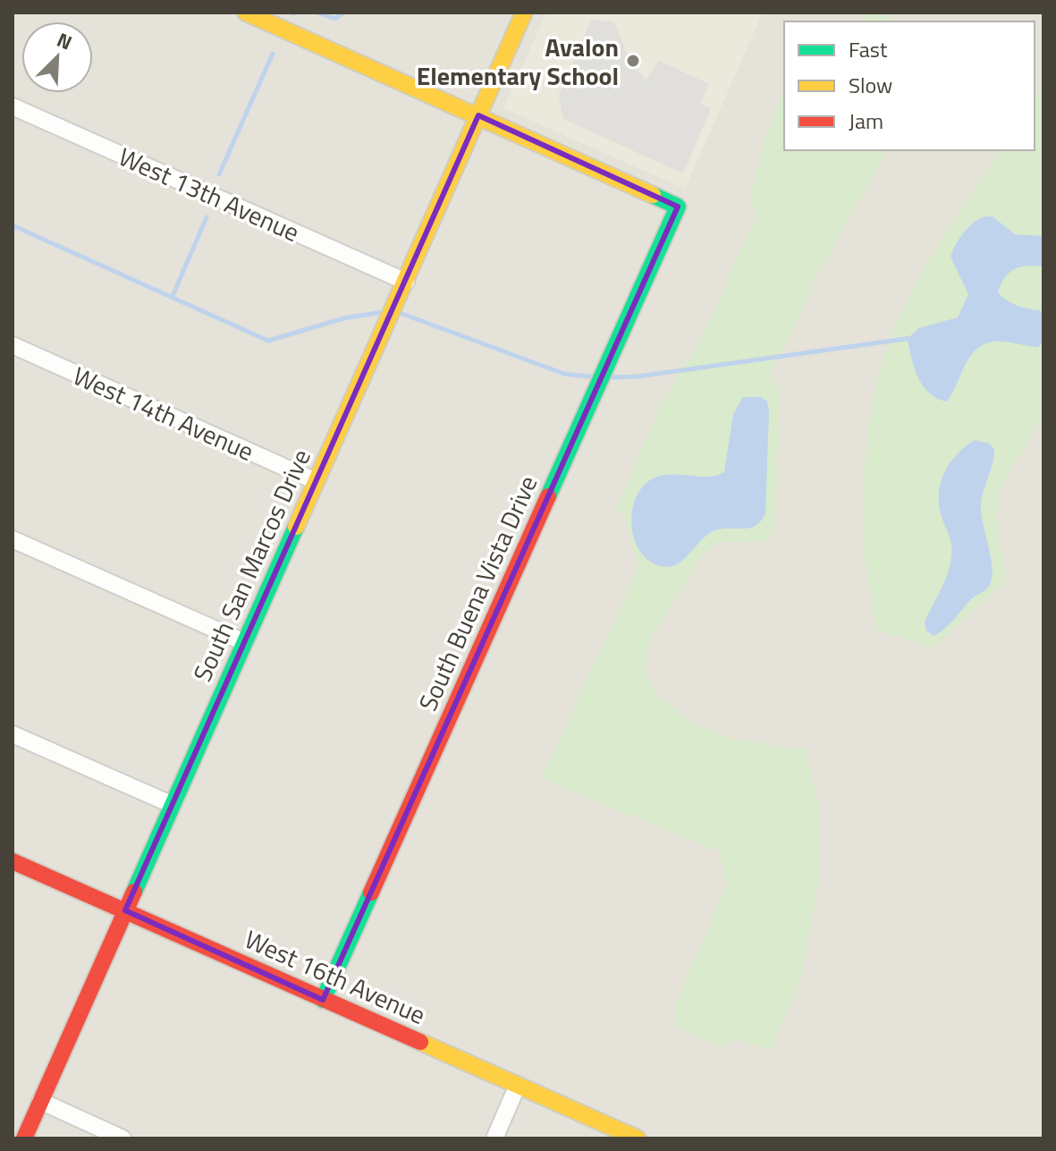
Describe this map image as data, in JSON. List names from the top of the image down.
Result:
{
  "streets": {
    "street": [
      "West 13th Avenue",
      "West 14th Avenue",
      "South San Marcos Drive",
      "South Buena Vista Drive",
      "West 16th Avenue"
    ]
  },
  "crossings": [
    ["West 13th Avenue", "South San Marcos Drive"],
    ["West 14th Avenue", "South San Marcos Drive"],
    ["South San Marcos Drive", "South Buena Vista Drive"],
    ["South San Marcos Drive", "West 16th Avenue"],
    ["South Buena Vista Drive", "West 16th Avenue"]
  ],
  "places": ["Avalon Elementary School"],
  "legend": ["Fast", "Slow", "Jam"],
  "north": "top right"
}
